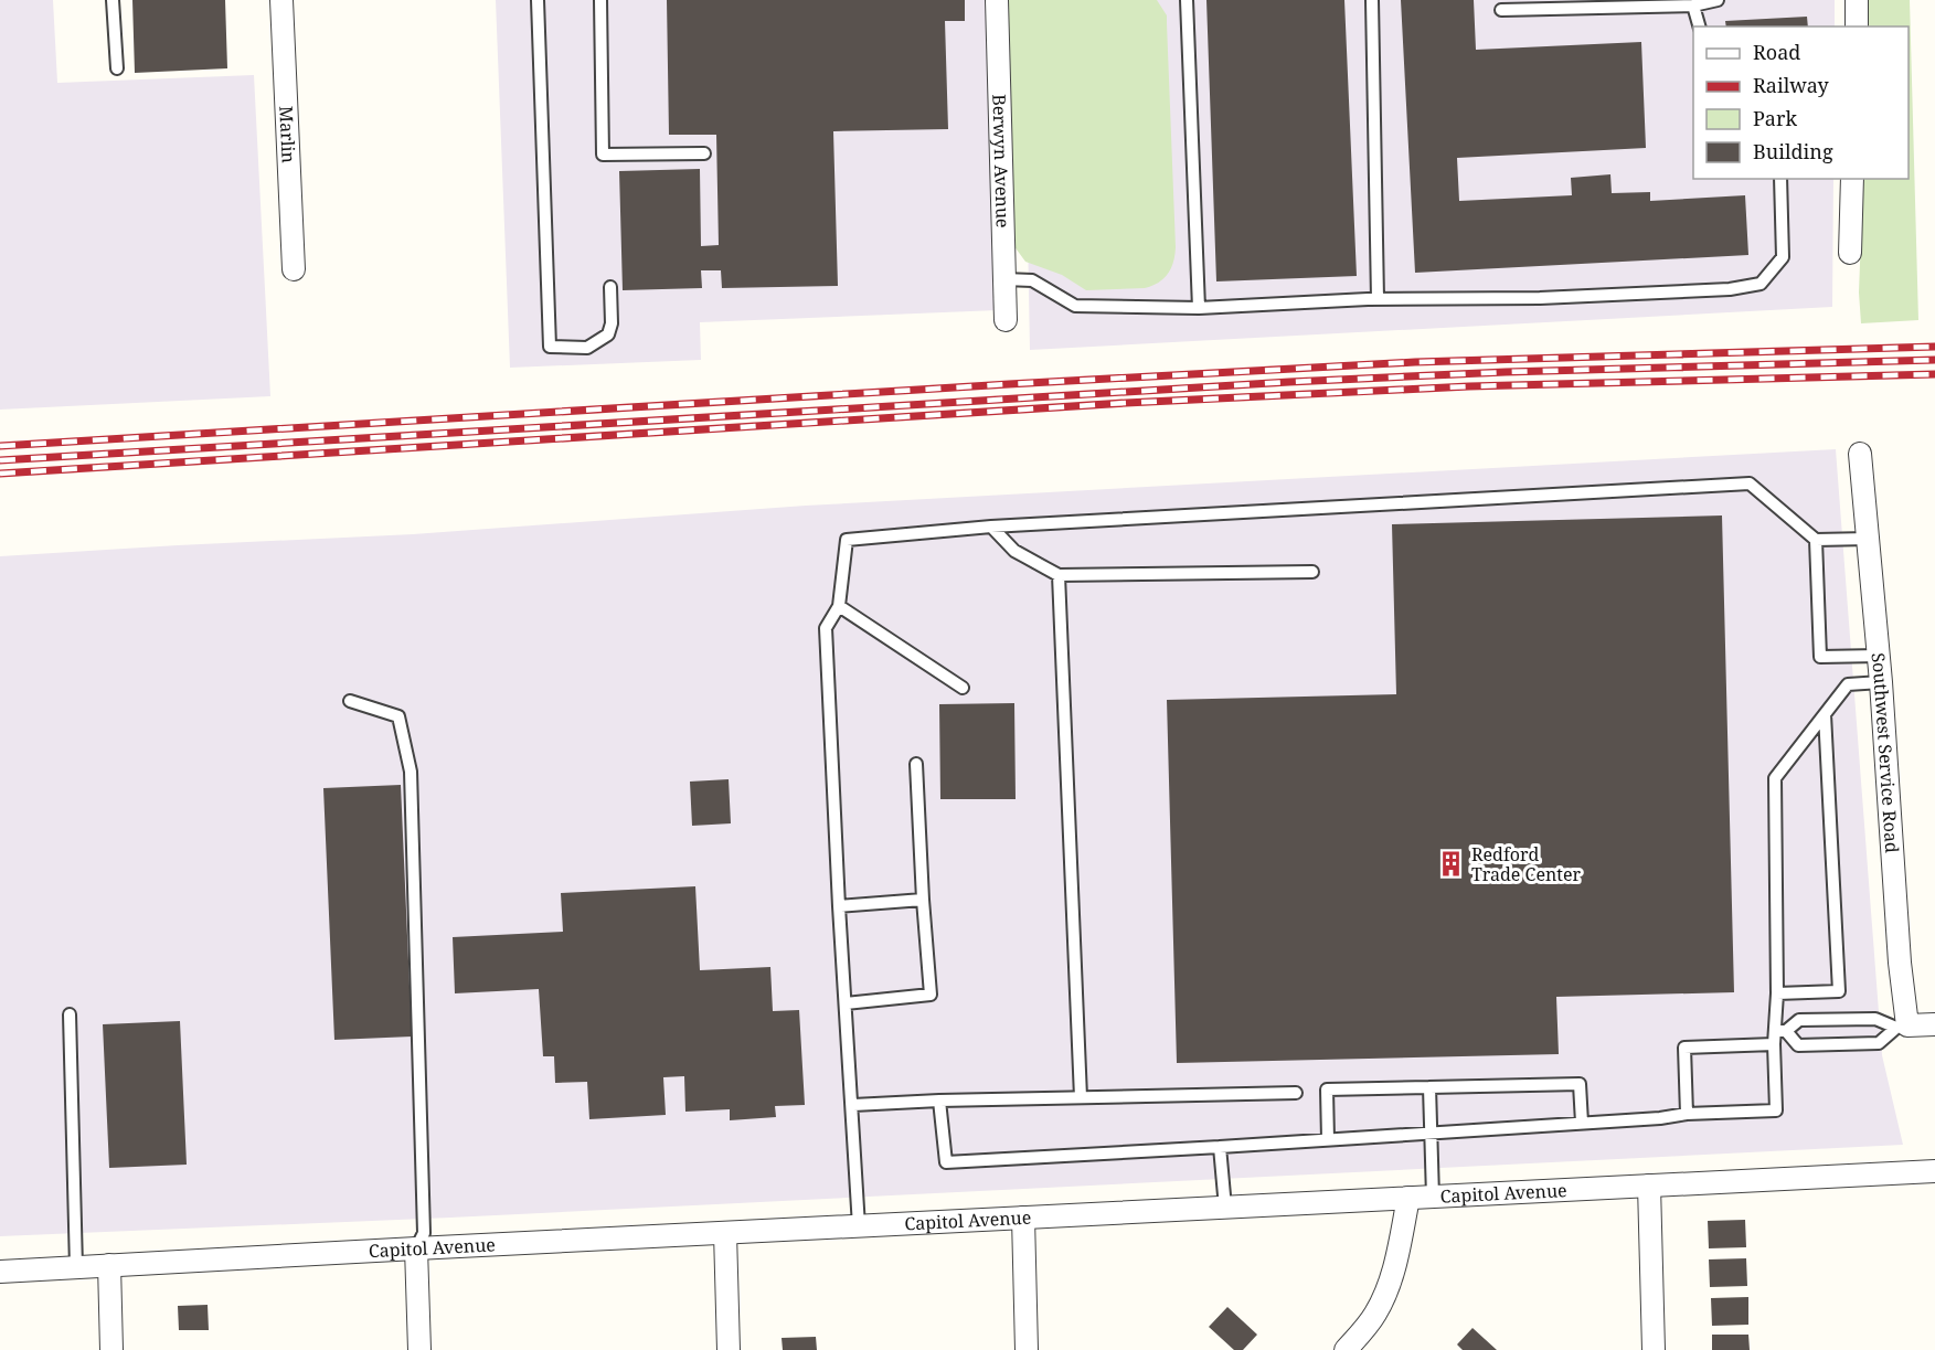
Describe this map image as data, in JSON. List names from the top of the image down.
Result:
{
  "streets": {
    "street": [
      "Marlin",
      "Berwyn Avenue",
      "Southwest Service Road",
      "Capitol Avenue"
    ]
  },
  "places": {
    "building": ["Redford Trade Center"]
  },
  "legend": [
    "Road",
    "Railway",
    "Park",
    "Building"
  ]
}
